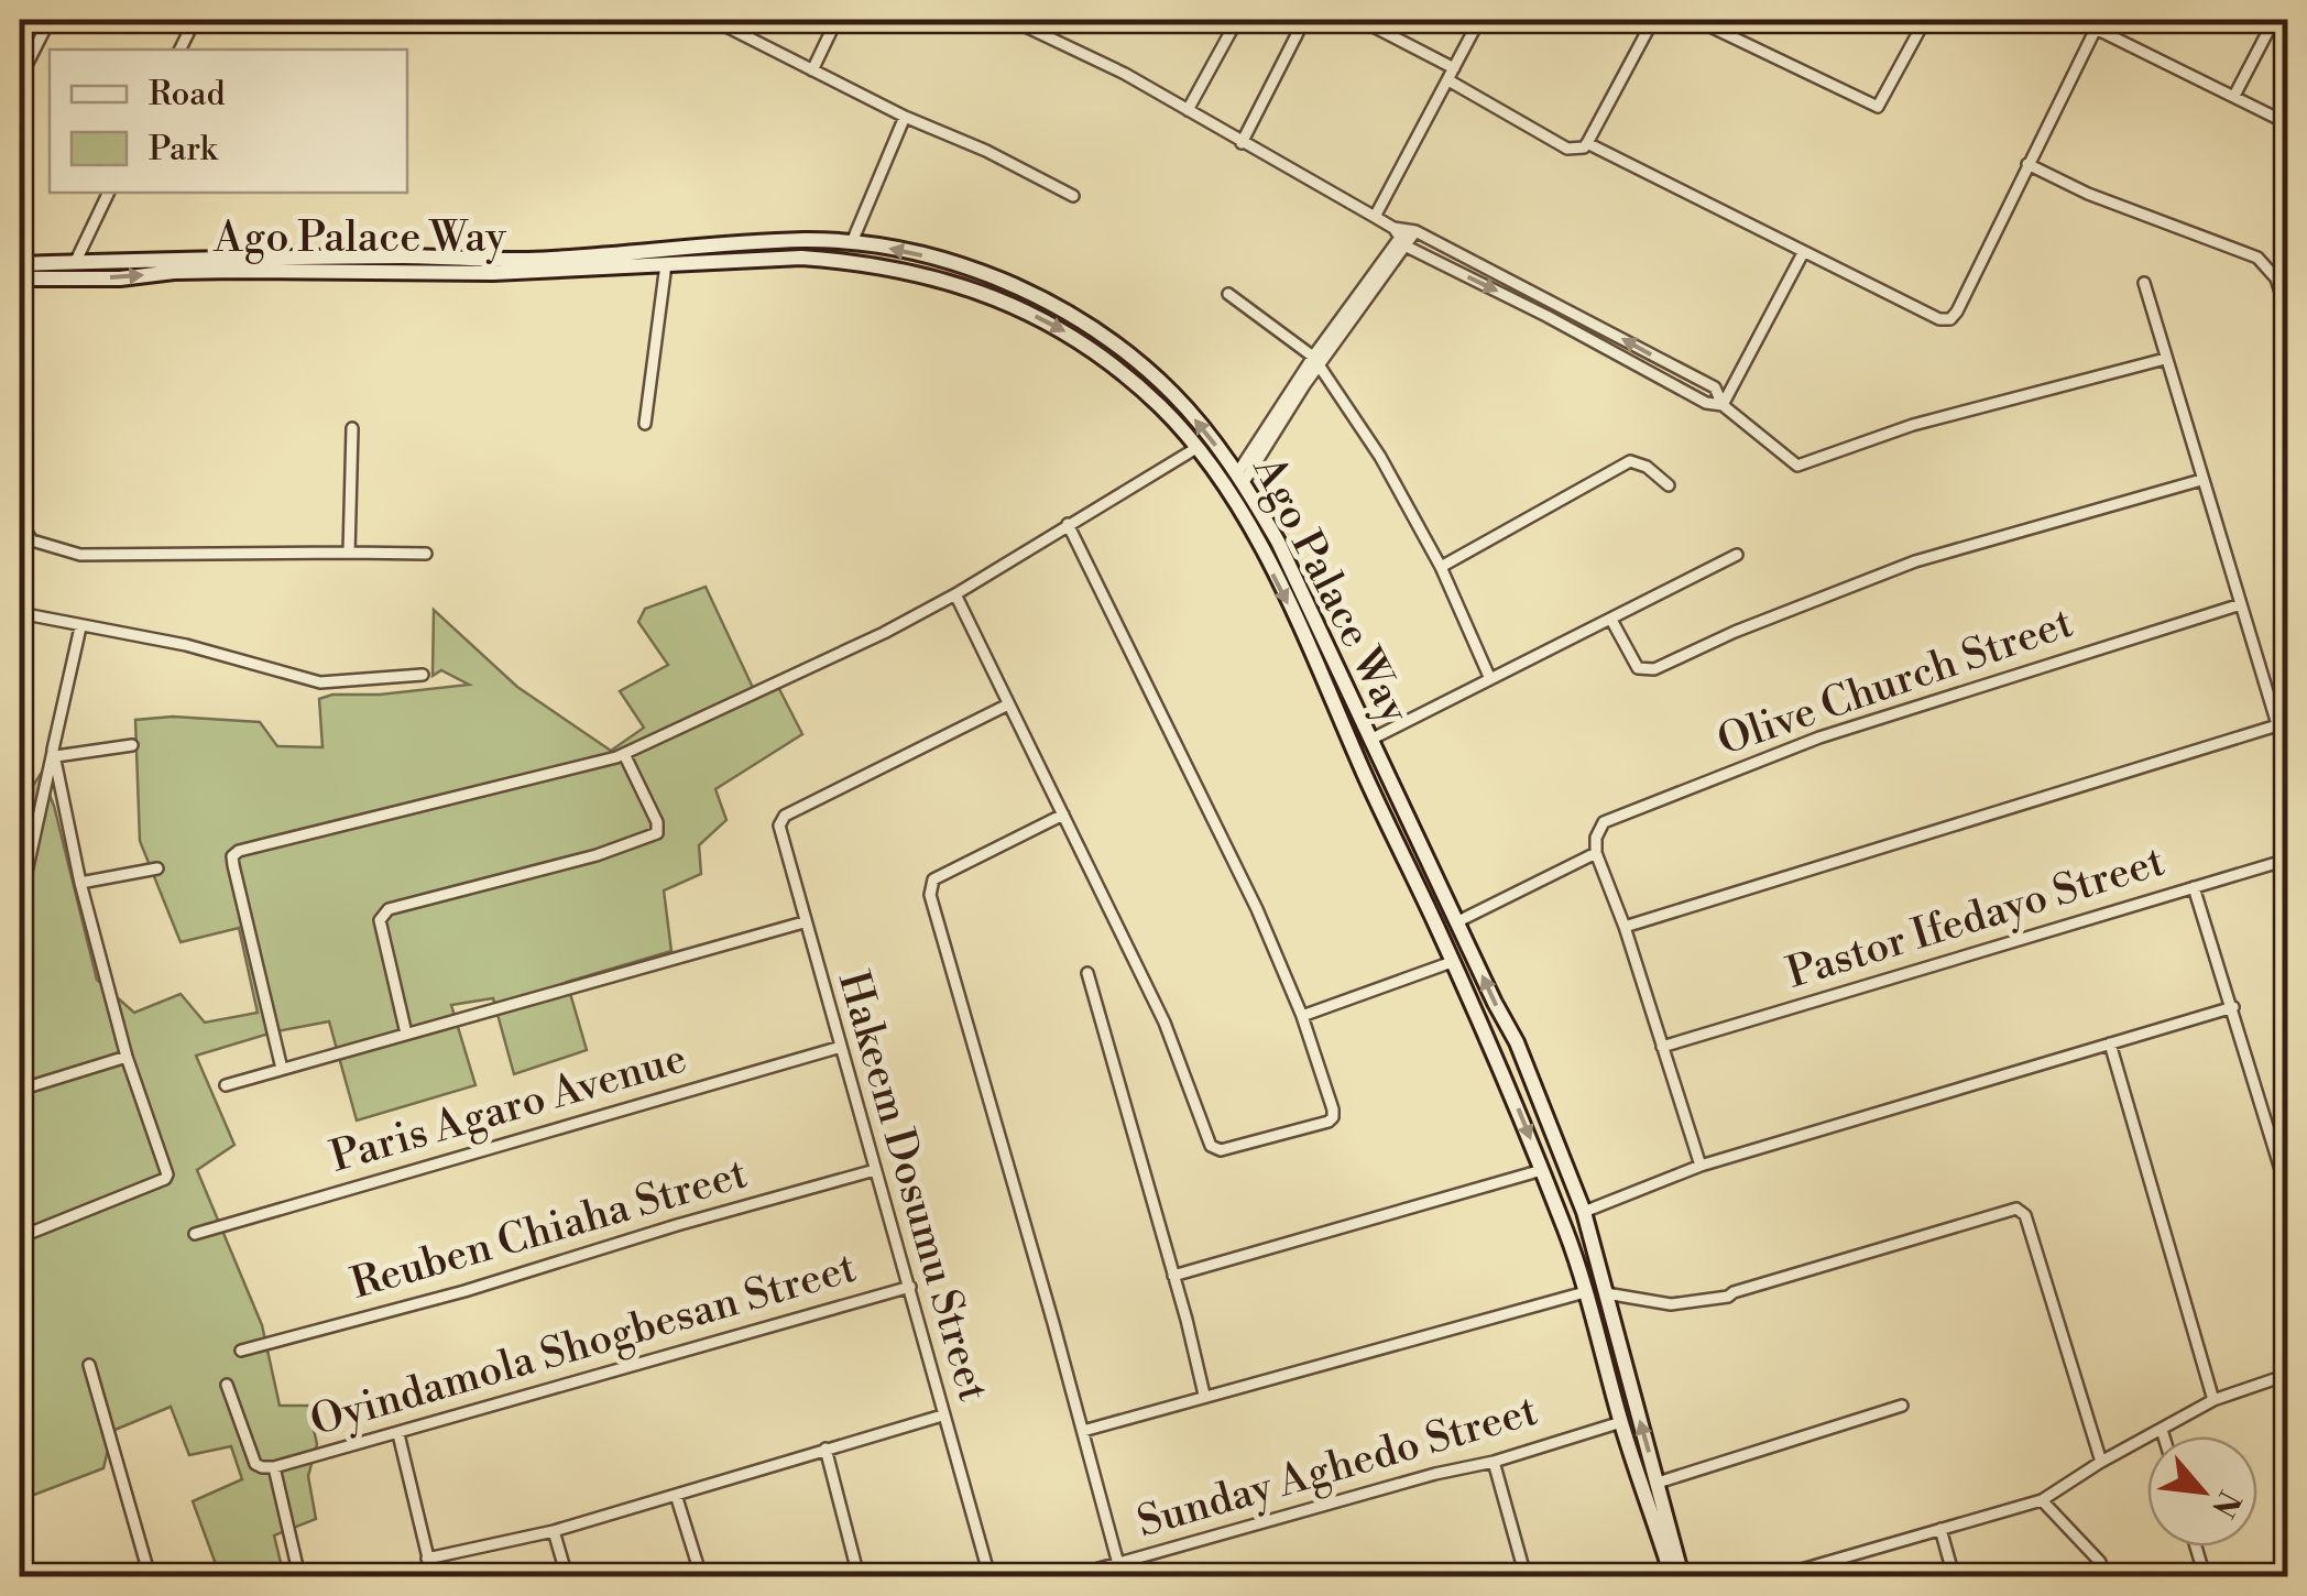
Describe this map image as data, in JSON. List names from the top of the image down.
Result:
{
  "streets": {
    "main road": ["Ago Palace Way"],
    "street": [
      "Olive Church Street",
      "Pastor Ifedayo Street",
      "Paris Agaro Avenue",
      "Hakeem Dosumu Street",
      "Reuben Chiaha Street",
      "Oyindamola Shogbesan Street",
      "Sunday Aghedo Street"
    ]
  },
  "crossings": [
    ["Ago Palace Way", "Sunday Aghedo Street"],
    ["Paris Agaro Avenue", "Hakeem Dosumu Street"],
    ["Hakeem Dosumu Street", "Reuben Chiaha Street"],
    ["Hakeem Dosumu Street", "Oyindamola Shogbesan Street"]
  ],
  "legend": ["Road", "Park"],
  "north": "bottom right"
}
